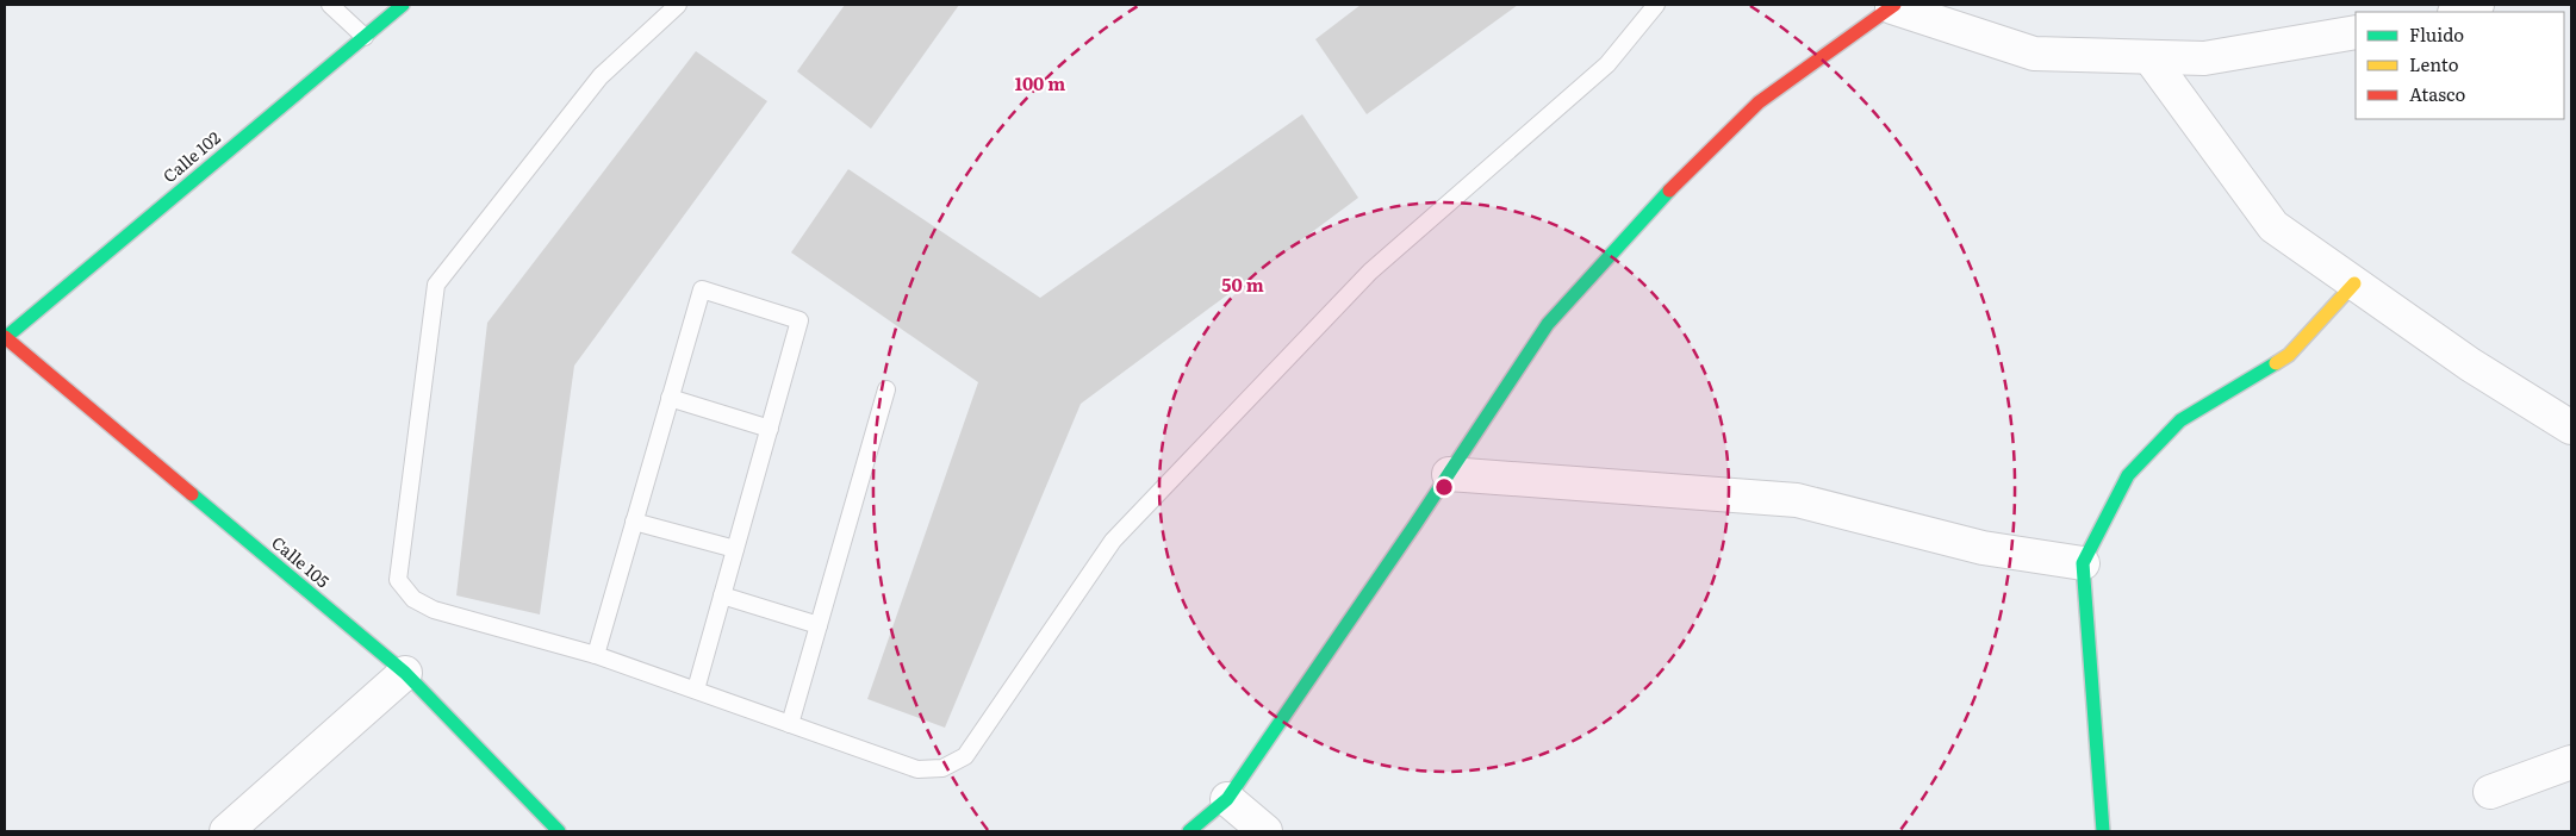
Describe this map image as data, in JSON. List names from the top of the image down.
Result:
{
  "streets": {
    "street": ["Calle 102", "Calle 105"]
  },
  "crossings": [
    ["Calle 102", "Calle 105"]
  ],
  "legend": ["Fluido", "Lento", "Atasco"],
  "rings": ["100 m", "50 m"]
}
